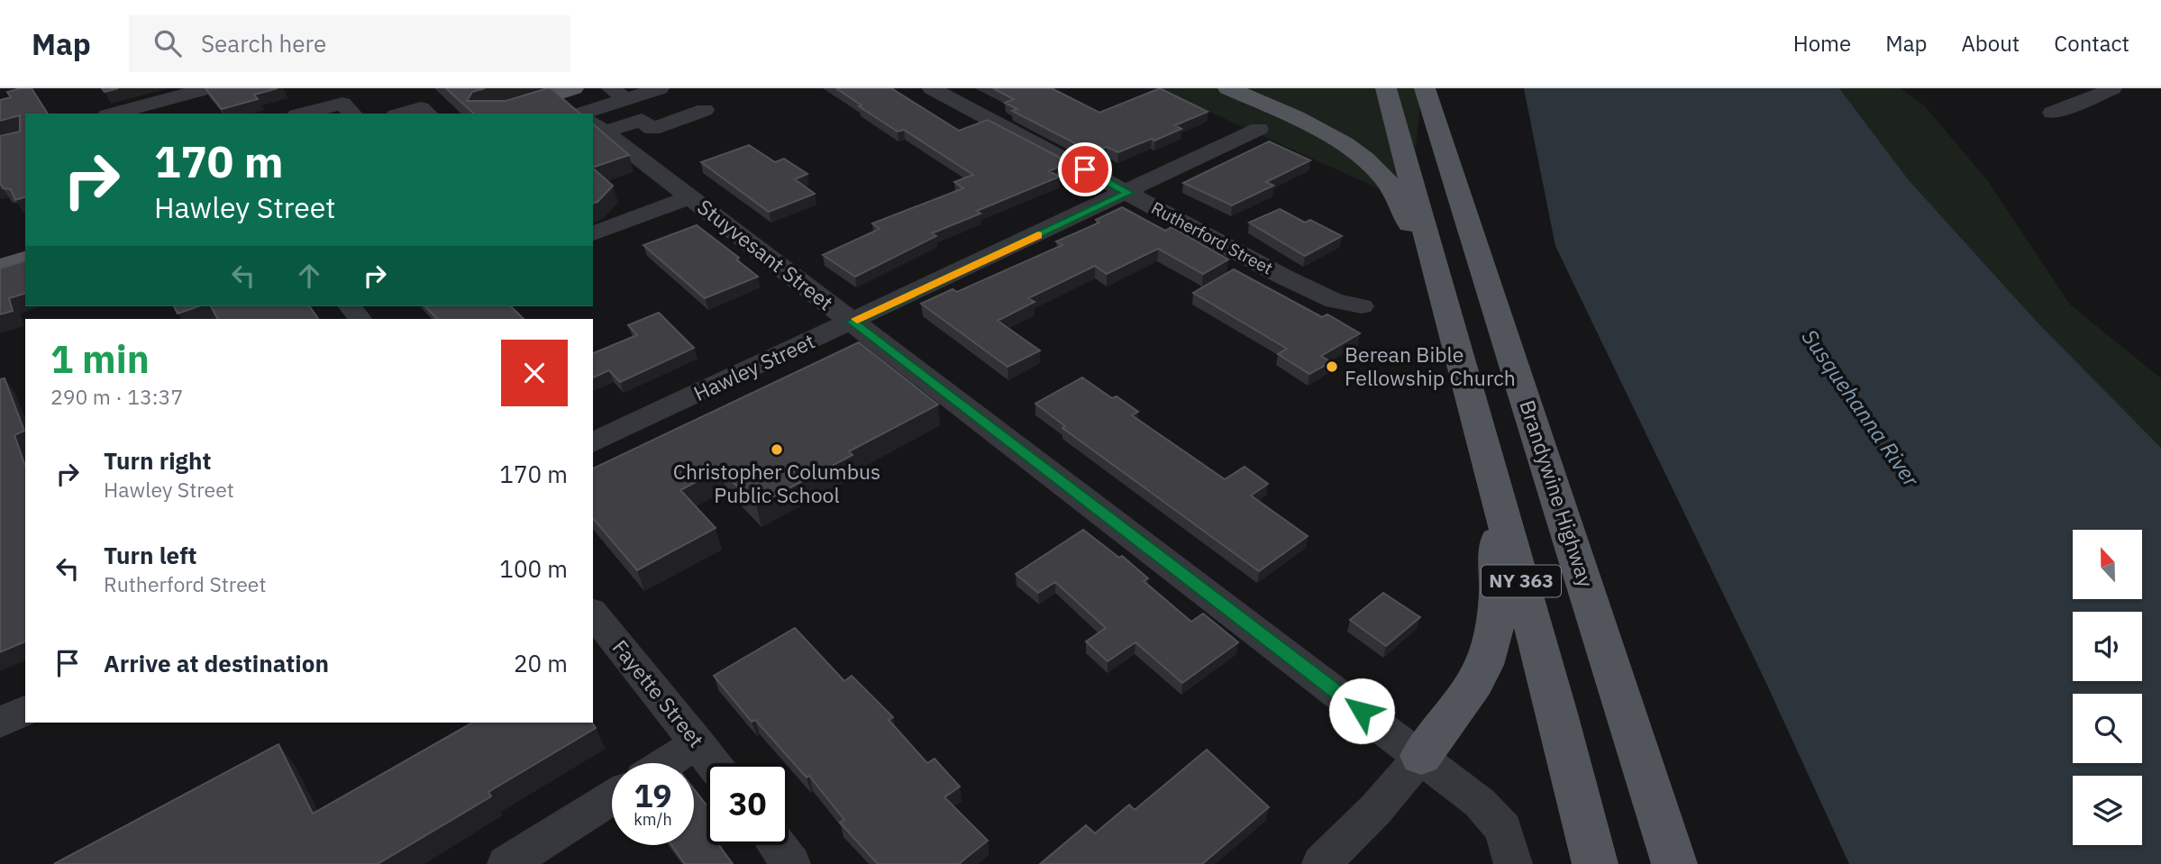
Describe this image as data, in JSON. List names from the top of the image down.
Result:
{
  "streets": {
    "main road": ["Brandywine Highway", "NY 363"],
    "street": [
      "Rutherford Street",
      "Stuyvesant Street",
      "Hawley Street",
      "Fayette Street"
    ]
  },
  "crossings": [
    ["Rutherford Street", "Hawley Street"],
    ["Stuyvesant Street", "Hawley Street"]
  ],
  "water": ["Susquehanna River"],
  "places": ["Berean Bible Fellowship Church", "Christopher Columbus Public School"],
  "north": "top",
  "page": {
    "header": "Map",
    "search": "Search here",
    "nav": [
      "Home",
      "Map",
      "About",
      "Contact"
    ],
    "turn": ["170 m", "Hawley Street"],
    "heading": ["1 min", "290 m · 13:37"],
    "list": [
      {
        "name": "Turn right",
        "note": "Hawley Street",
        "value": "170 m"
      },
      {
        "name": "Turn left",
        "note": "Rutherford Street",
        "value": "100 m"
      },
      {
        "name": "Arrive at destination",
        "value": "20 m"
      }
    ],
    "speed": "19 km/h",
    "limit": "30"
  }
}
